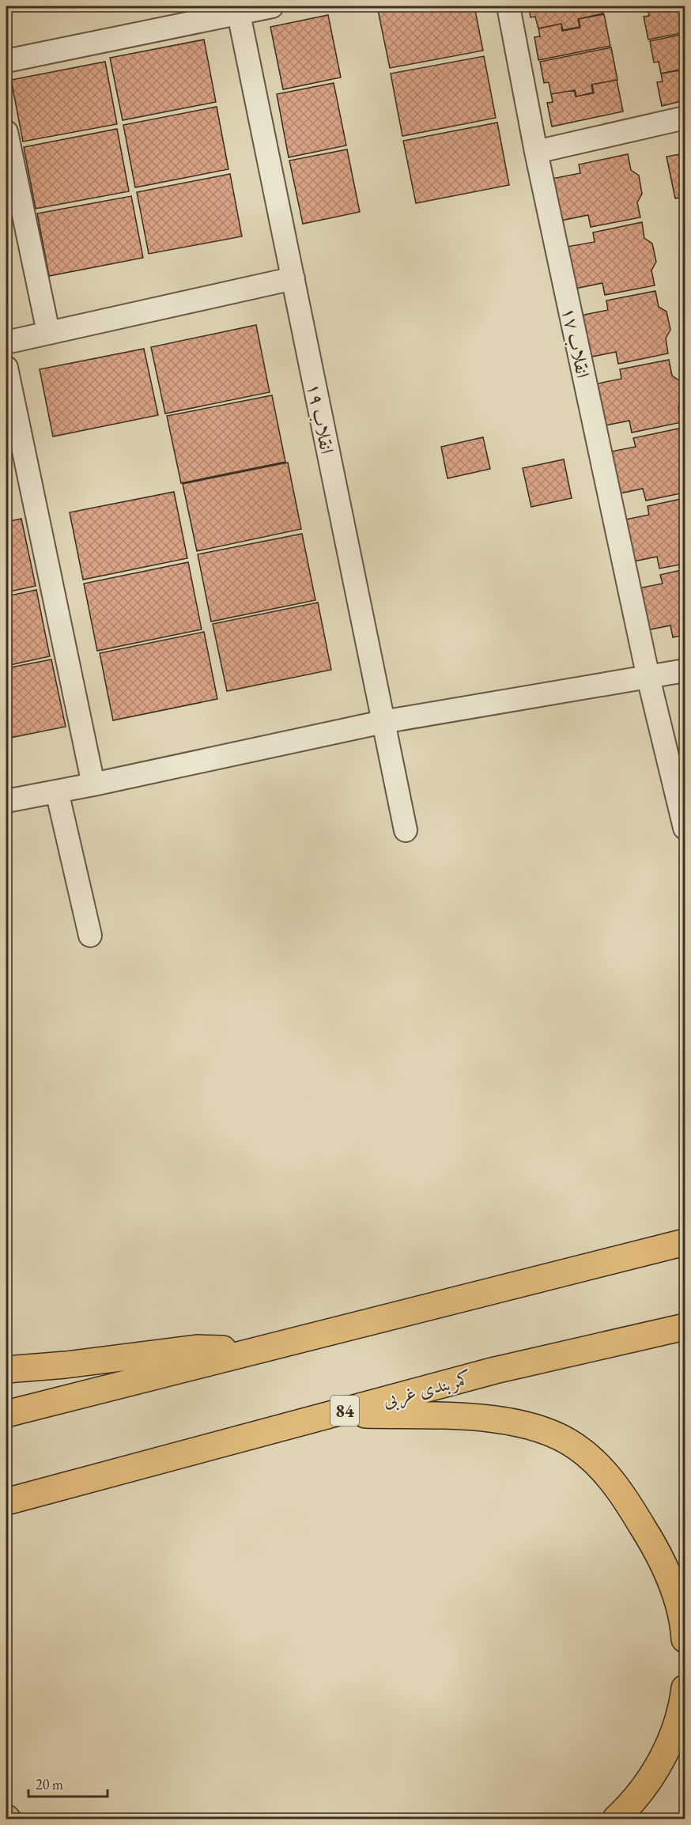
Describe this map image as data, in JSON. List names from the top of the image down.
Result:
{
  "streets": {
    "highway": ["کمربندی غربی", "84"],
    "street": ["انقلاب ۱۷", "انقلاب ۱۹"]
  },
  "scale_bar": "20 m"
}
